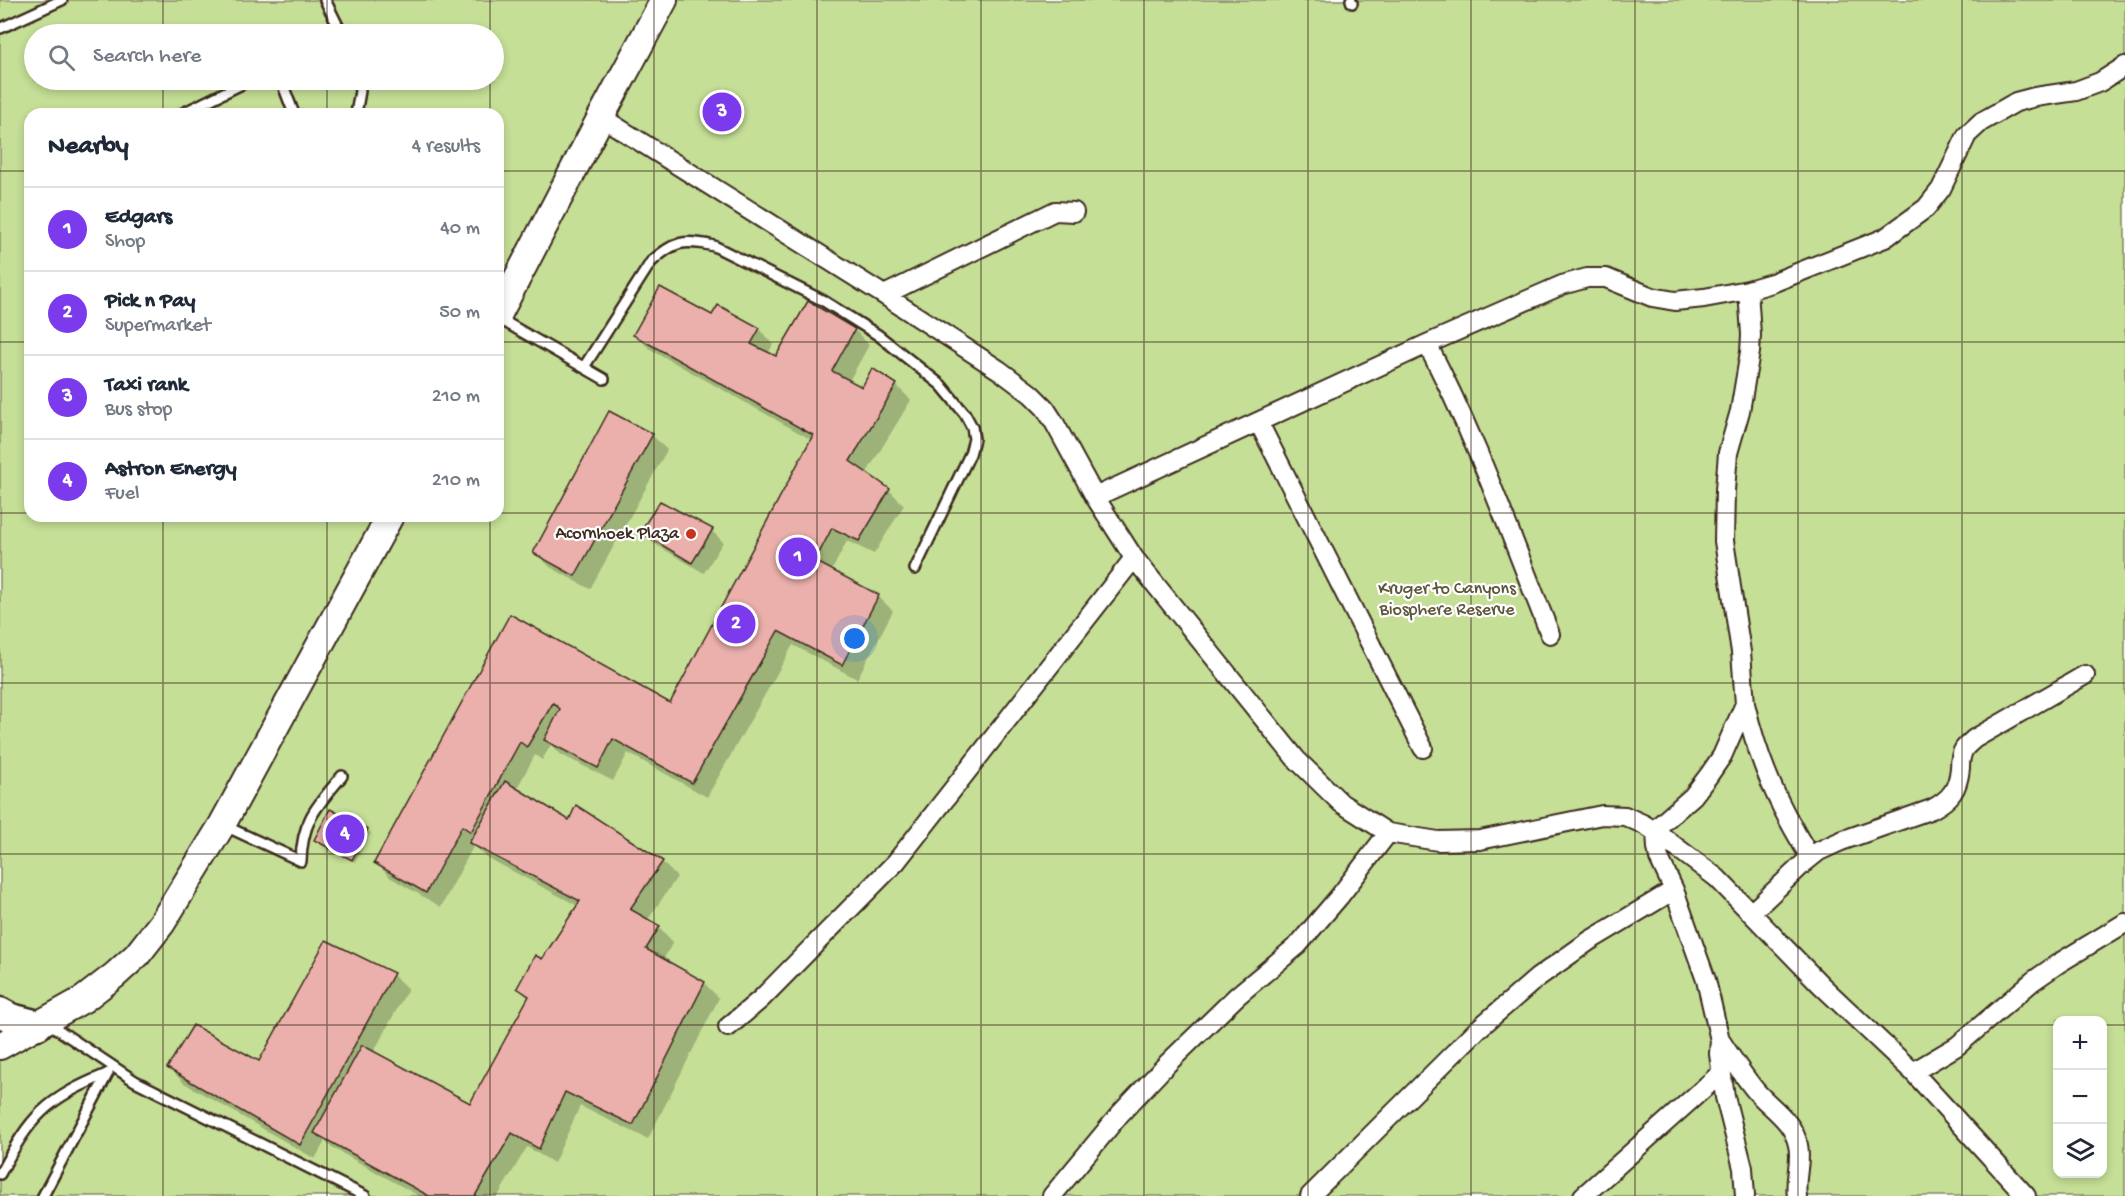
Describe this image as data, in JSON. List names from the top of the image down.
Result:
{
  "parks": ["Kruger to Canyons Biosphere Reserve"],
  "places": ["Acornhoek Plaza"],
  "page": {
    "search": "Search here",
    "pins": [
      "3",
      "1",
      "2",
      "4"
    ],
    "heading": ["Nearby", "4 results"],
    "list": [
      {
        "mark": "1",
        "name": "Edgars",
        "note": "Shop",
        "value": "40 m"
      },
      {
        "mark": "2",
        "name": "Pick n Pay",
        "note": "Supermarket",
        "value": "50 m"
      },
      {
        "mark": "3",
        "name": "Taxi rank",
        "note": "Bus stop",
        "value": "210 m"
      },
      {
        "mark": "4",
        "name": "Astron Energy",
        "note": "Fuel",
        "value": "210 m"
      }
    ],
    "map_buttons": ["+", "−"]
  }
}
